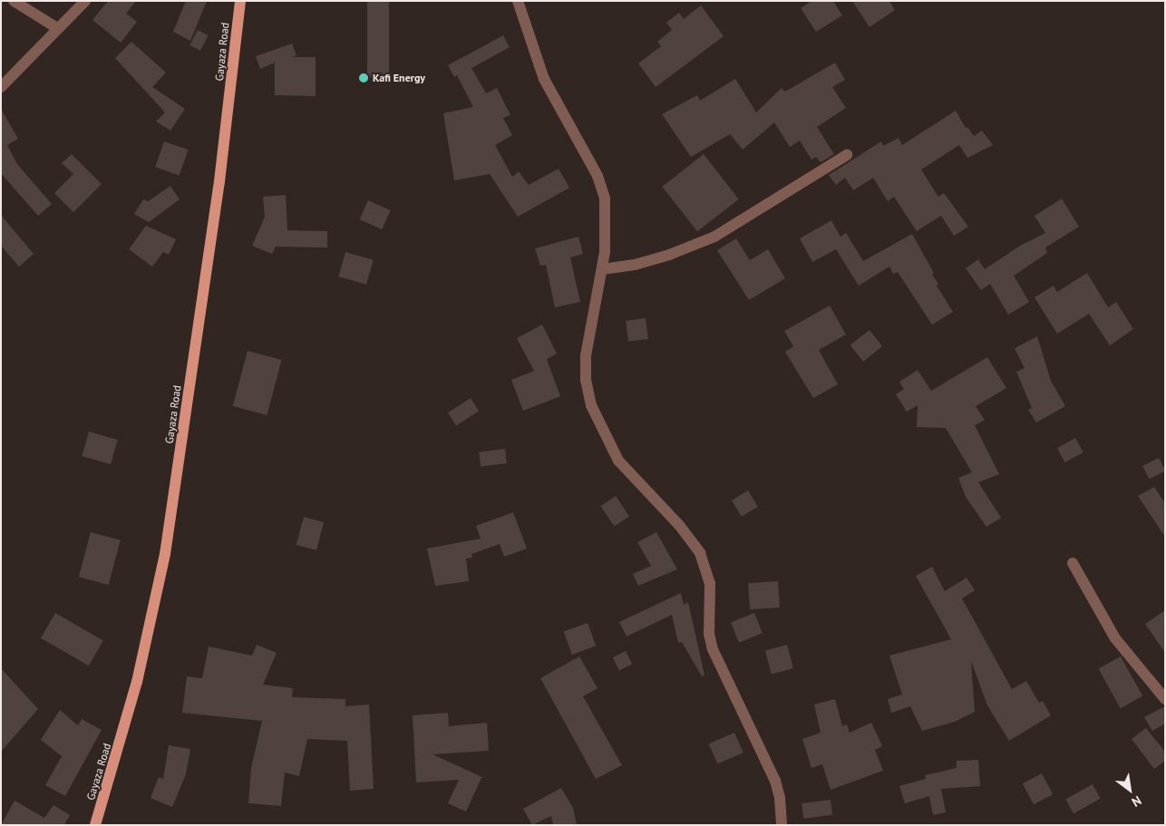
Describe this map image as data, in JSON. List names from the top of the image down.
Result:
{
  "streets": {
    "main road": ["Gayaza Road"]
  },
  "places": ["Kafi Energy"],
  "north": "bottom right"
}
